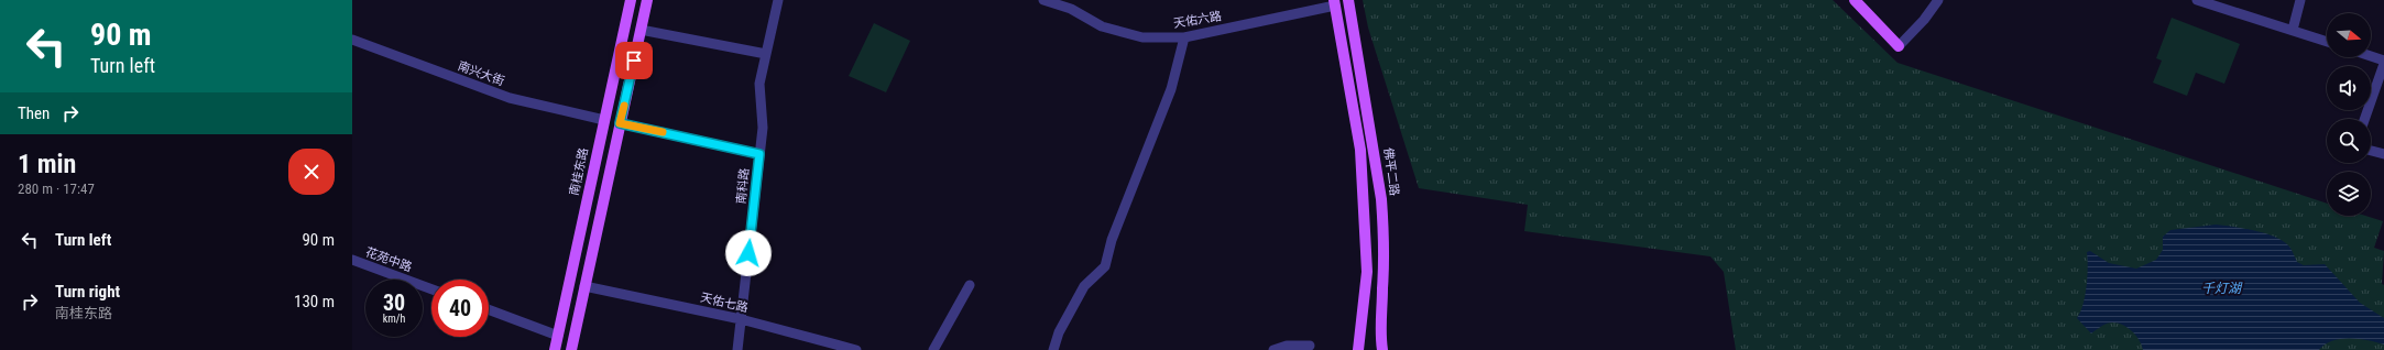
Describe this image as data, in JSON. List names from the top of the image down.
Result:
{
  "streets": {
    "main road": ["南桂东路", "佛平二路"],
    "street": [
      "天佑六路",
      "南兴大街",
      "南科路",
      "花苑中路",
      "天佑七路"
    ]
  },
  "crossings": [
    ["南兴大街", "南桂东路"],
    ["南科路", "天佑七路"]
  ],
  "water": ["千灯湖"],
  "north": "right",
  "page": {
    "turn": ["90 m", "Turn left"],
    "then": "Then",
    "heading": ["1 min", "280 m · 17:47"],
    "list": [
      {
        "name": "Turn left",
        "value": "90 m"
      },
      {
        "name": "Turn right",
        "note": "南桂东路",
        "value": "130 m"
      }
    ],
    "speed": "30 km/h",
    "limit": "40"
  }
}
